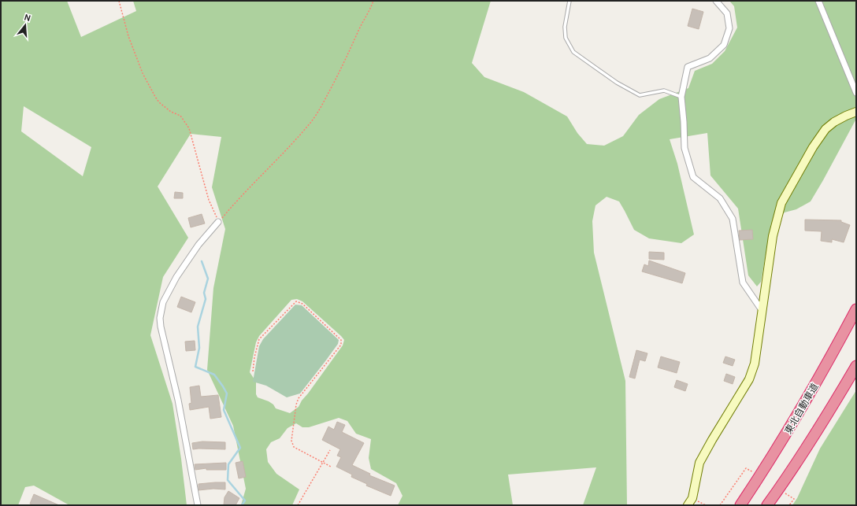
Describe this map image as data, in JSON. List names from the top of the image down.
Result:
{
  "streets": {
    "highway": ["東北自動車道"]
  },
  "north": "top"
}
